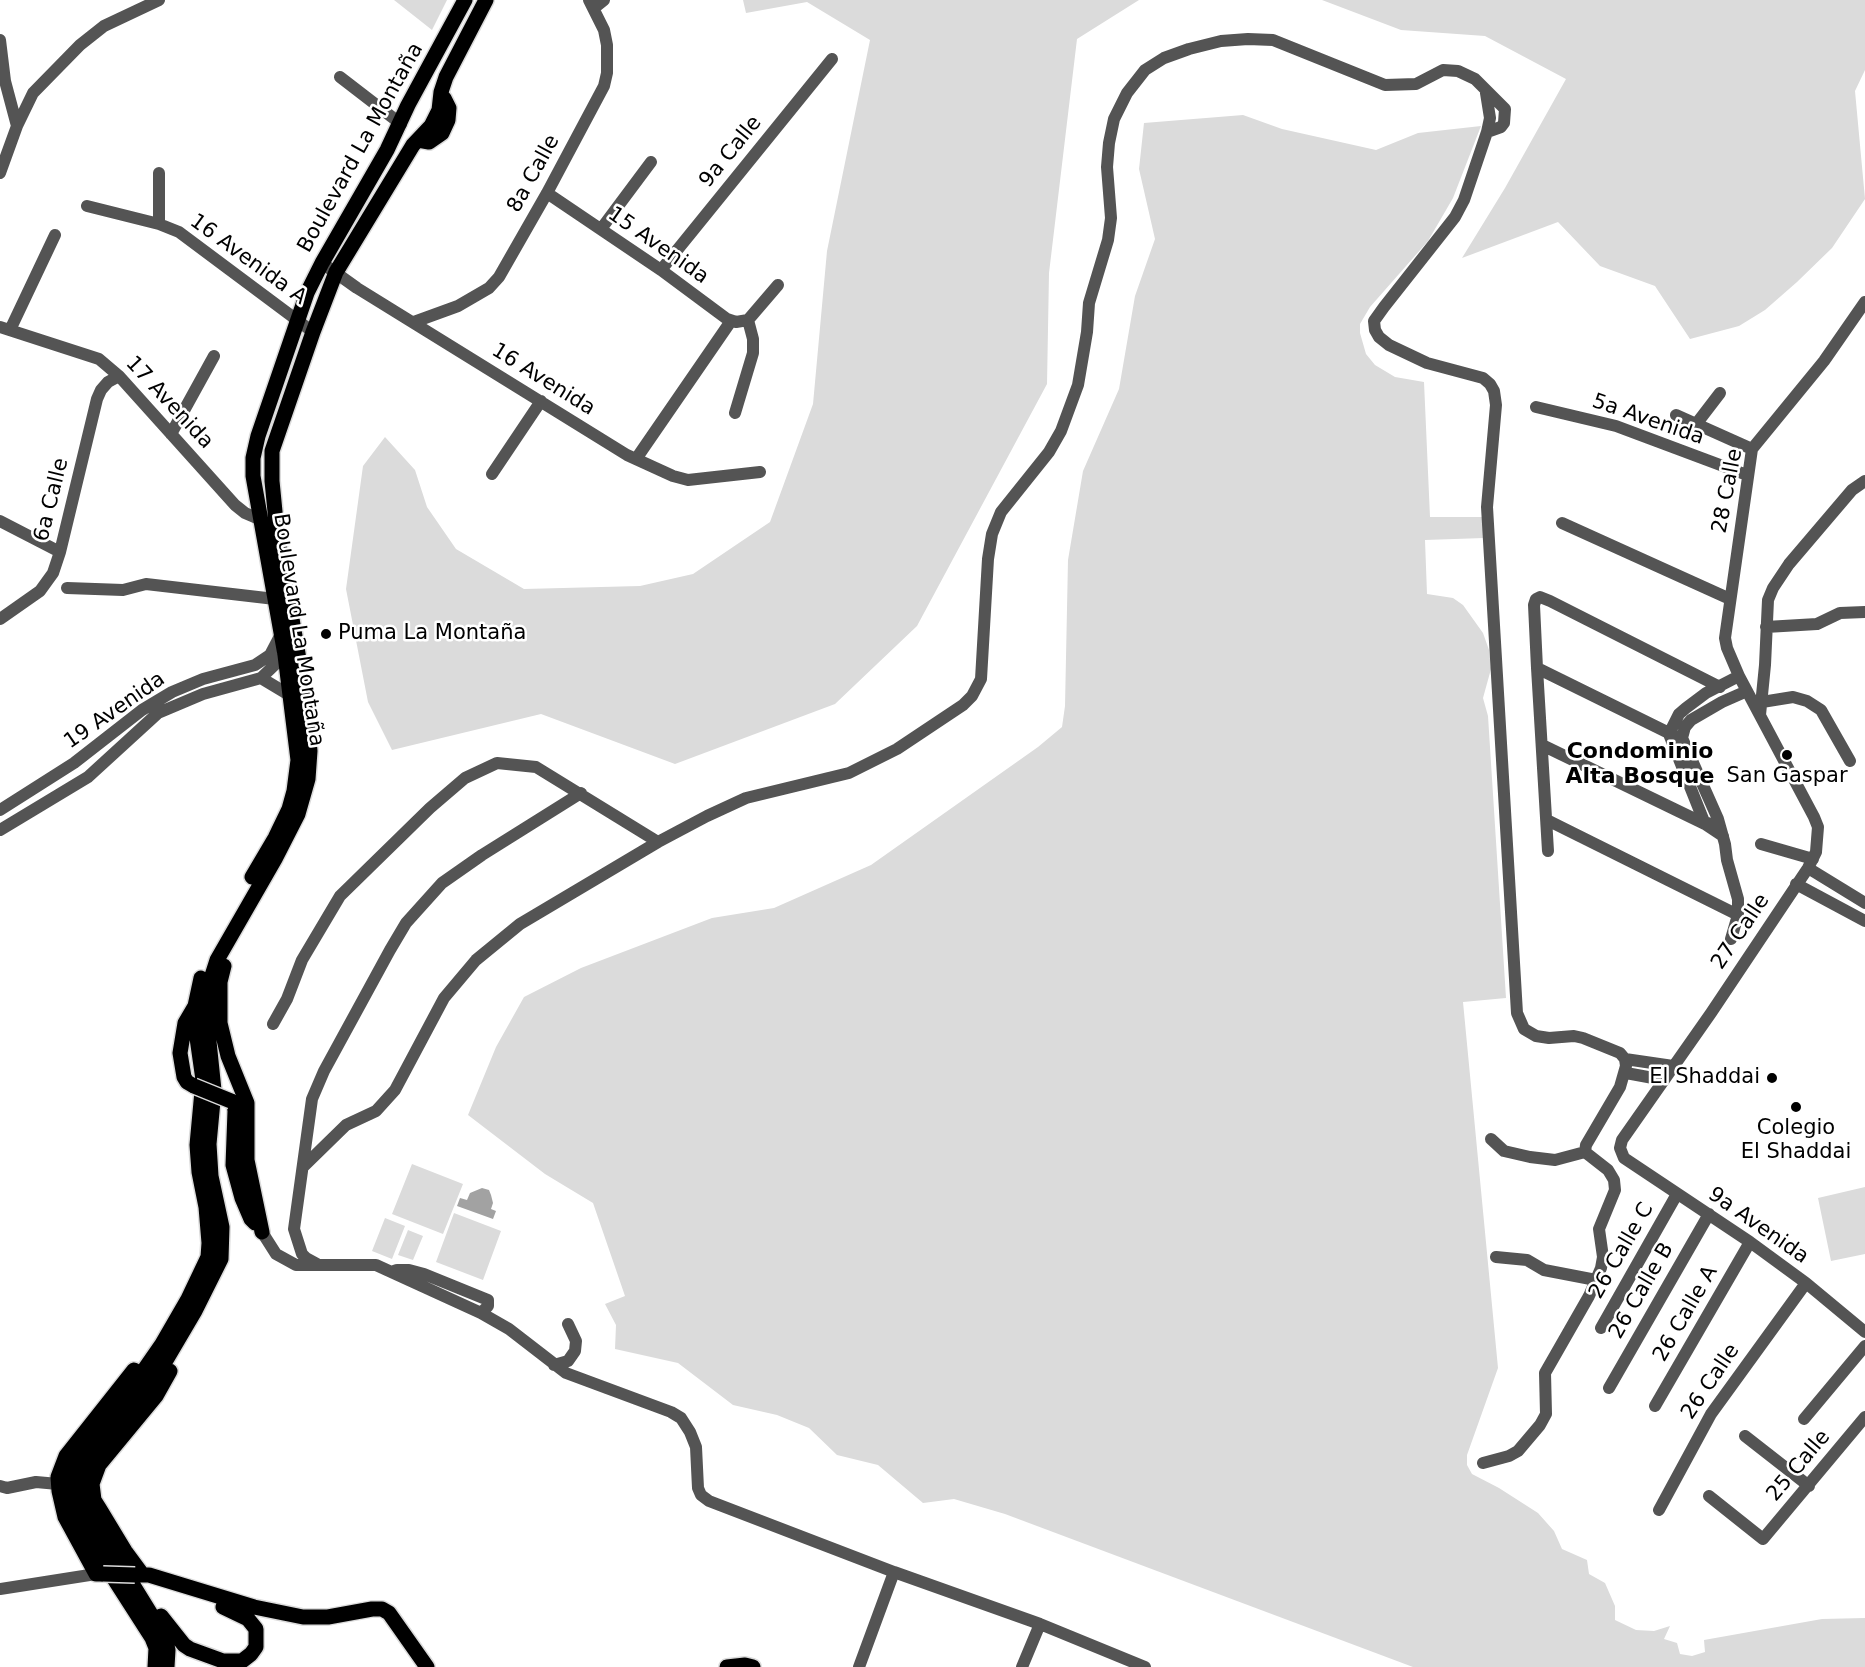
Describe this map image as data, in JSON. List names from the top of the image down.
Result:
{
  "streets": {
    "main road": ["Boulevard La Montaña"],
    "street": [
      "9a Calle",
      "8a Calle",
      "15 Avenida",
      "16 Avenida A",
      "16 Avenida",
      "17 Avenida",
      "5a Avenida",
      "28 Calle",
      "6a Calle",
      "19 Avenida",
      "27 Calle",
      "9a Avenida",
      "26 Calle C",
      "26 Calle B",
      "26 Calle A",
      "26 Calle",
      "25 Calle"
    ]
  },
  "crossings": [
    ["Boulevard La Montaña", "16 Avenida A"],
    ["Boulevard La Montaña", "16 Avenida"],
    ["Boulevard La Montaña", "17 Avenida"],
    ["Boulevard La Montaña", "19 Avenida"],
    ["9a Calle", "15 Avenida"],
    ["8a Calle", "15 Avenida"],
    ["8a Calle", "16 Avenida"],
    ["17 Avenida", "6a Calle"],
    ["5a Avenida", "28 Calle"],
    ["28 Calle", "27 Calle"],
    ["27 Calle", "9a Avenida"],
    ["9a Avenida", "26 Calle C"],
    ["9a Avenida", "26 Calle B"],
    ["9a Avenida", "26 Calle A"],
    ["9a Avenida", "26 Calle"]
  ],
  "districts": ["Condominio Alta Bosque"],
  "places": [
    "Puma La Montaña",
    "San Gaspar",
    "El Shaddai",
    "Colegio El Shaddai"
  ]
}
